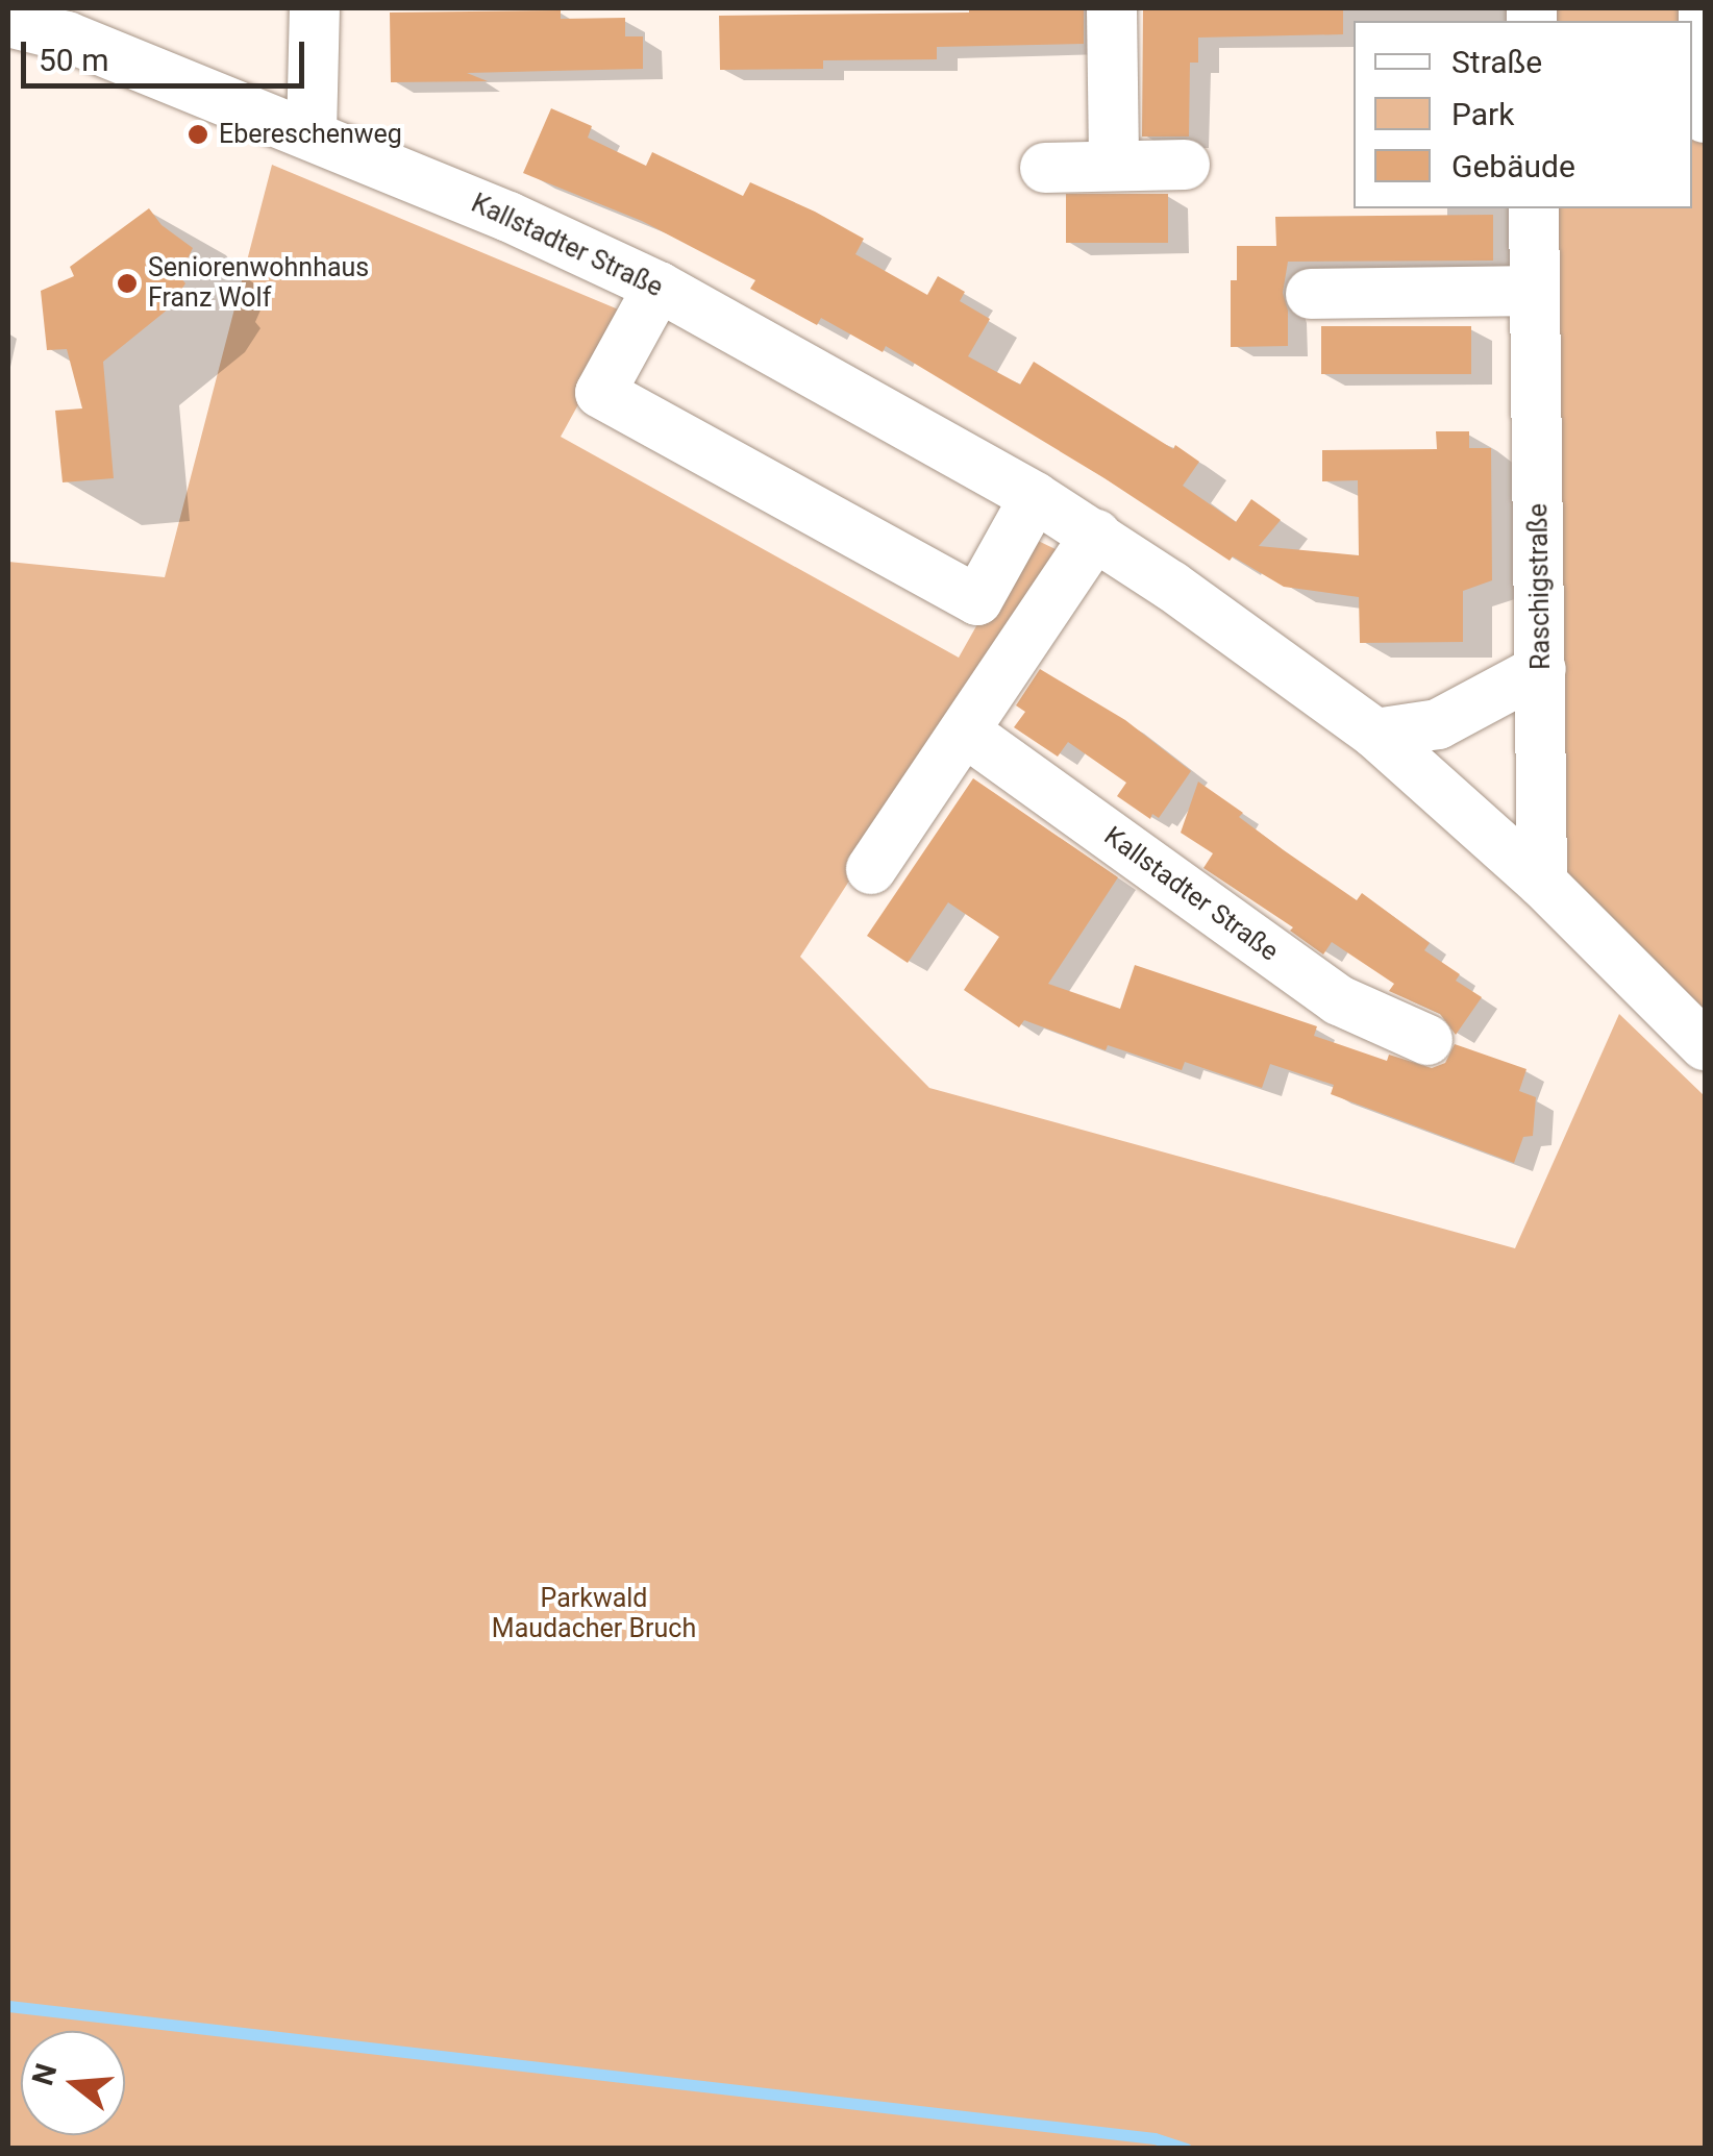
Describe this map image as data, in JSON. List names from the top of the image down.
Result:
{
  "streets": {
    "street": ["Kallstadter Straße", "Raschigstraße"]
  },
  "crossings": [
    ["Kallstadter Straße", "Raschigstraße"]
  ],
  "parks": ["Parkwald Maudacher Bruch"],
  "places": ["Ebereschenweg", "Seniorenwohnhaus Franz Wolf"],
  "legend": ["Straße", "Park", "Gebäude"],
  "scale_bar": "50 m",
  "north": "left"
}
